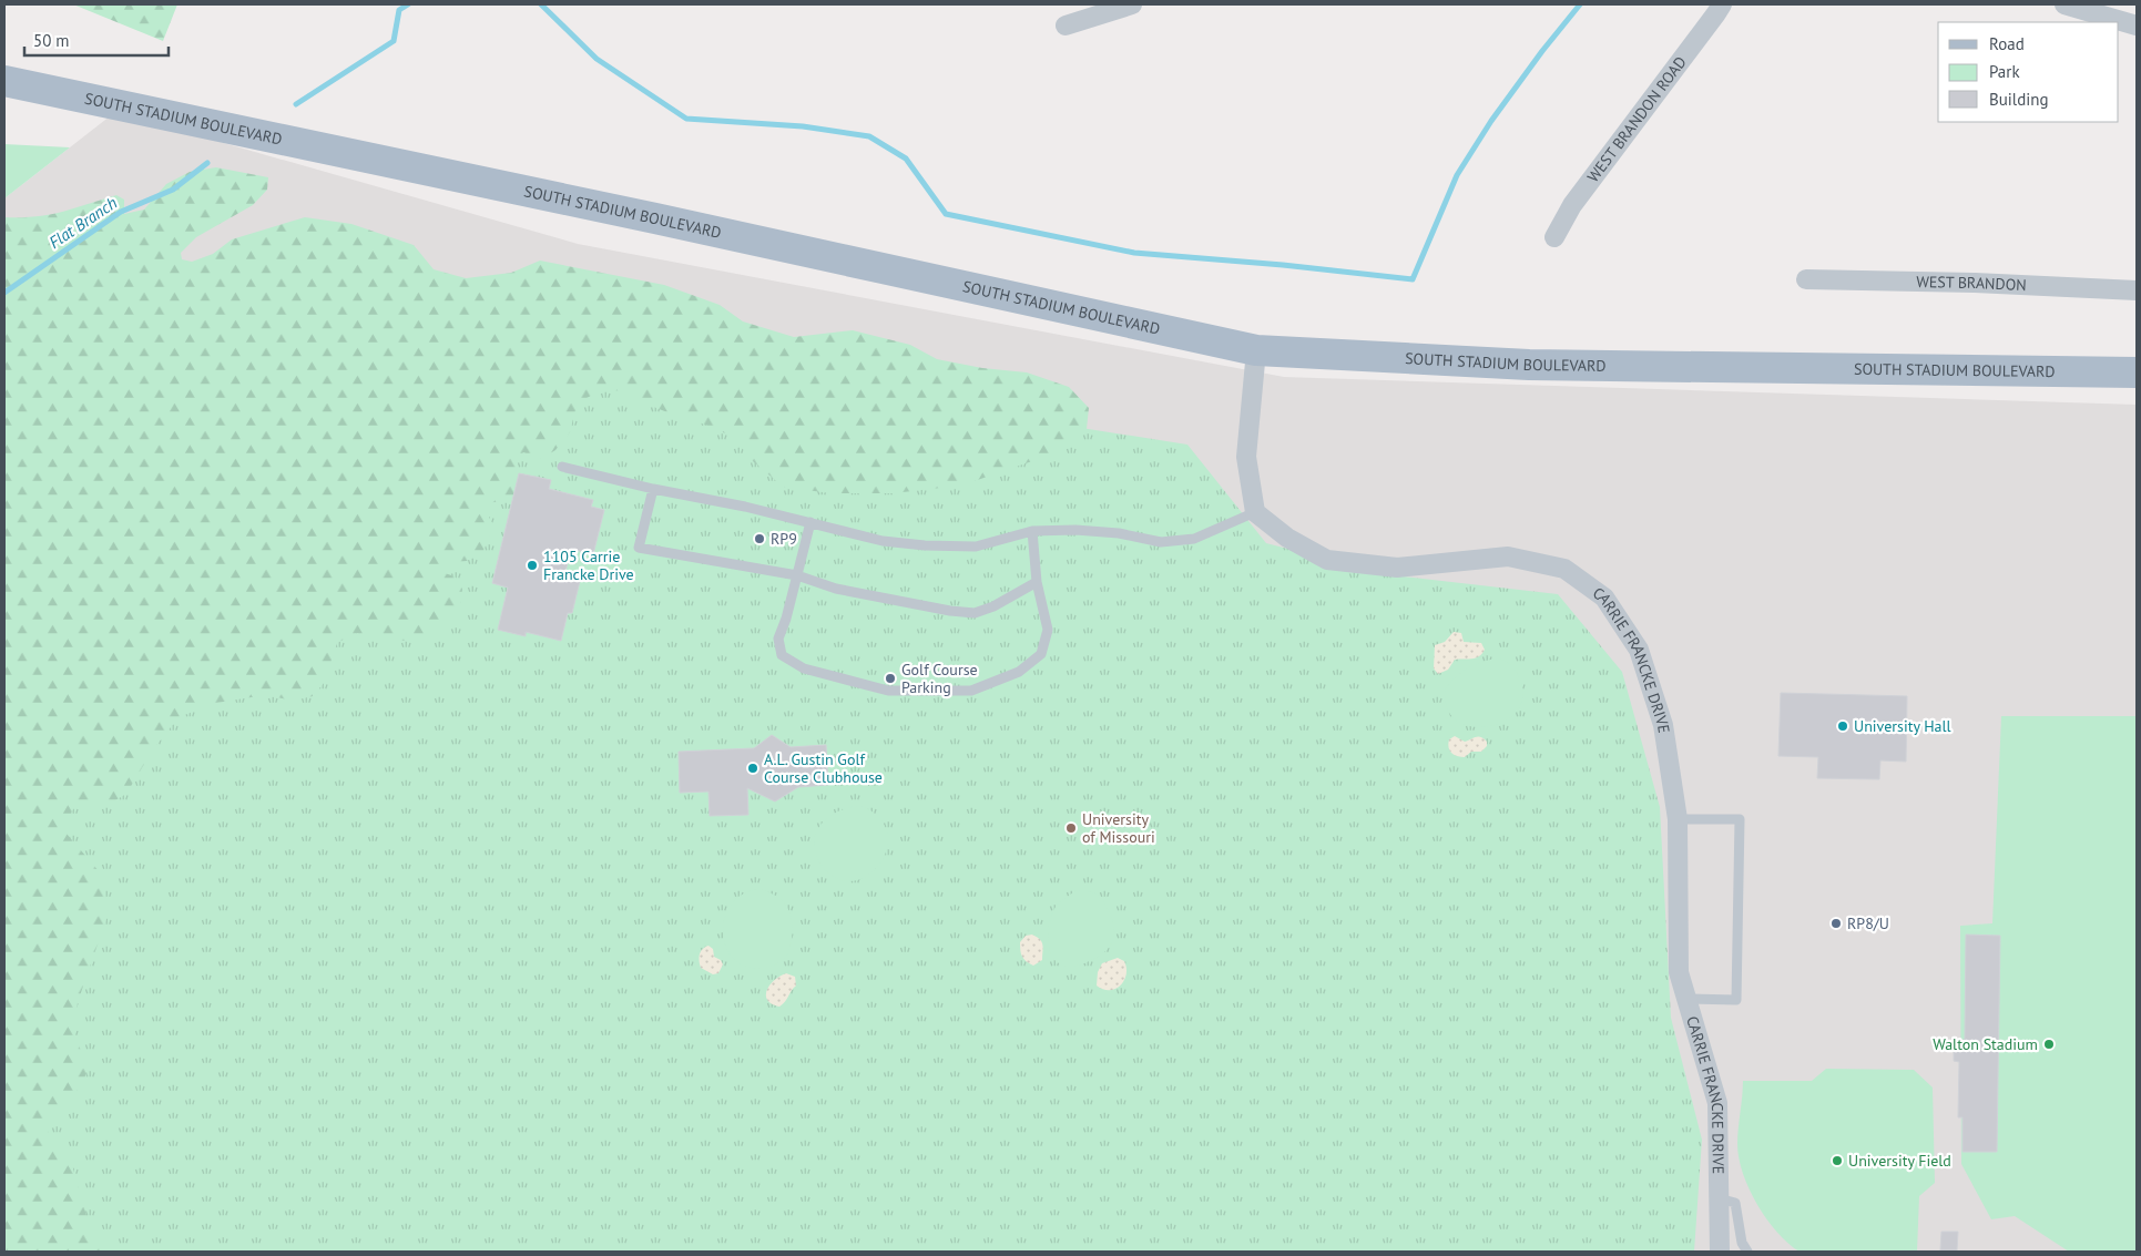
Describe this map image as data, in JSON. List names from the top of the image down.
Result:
{
  "streets": {
    "main road": ["SOUTH STADIUM BOULEVARD"],
    "street": ["WEST BRANDON ROAD", "WEST BRANDON", "CARRIE FRANCKE DRIVE"]
  },
  "water": ["Flat Branch"],
  "places": [
    "RP9",
    "1105 Carrie Francke Drive",
    "Golf Course Parking",
    "University Hall",
    "A.L. Gustin Golf Course Clubhouse",
    "University of Missouri",
    "RP8/U",
    "Walton Stadium",
    "University Field"
  ],
  "legend": ["Road", "Park", "Building"],
  "scale_bar": "50 m"
}
